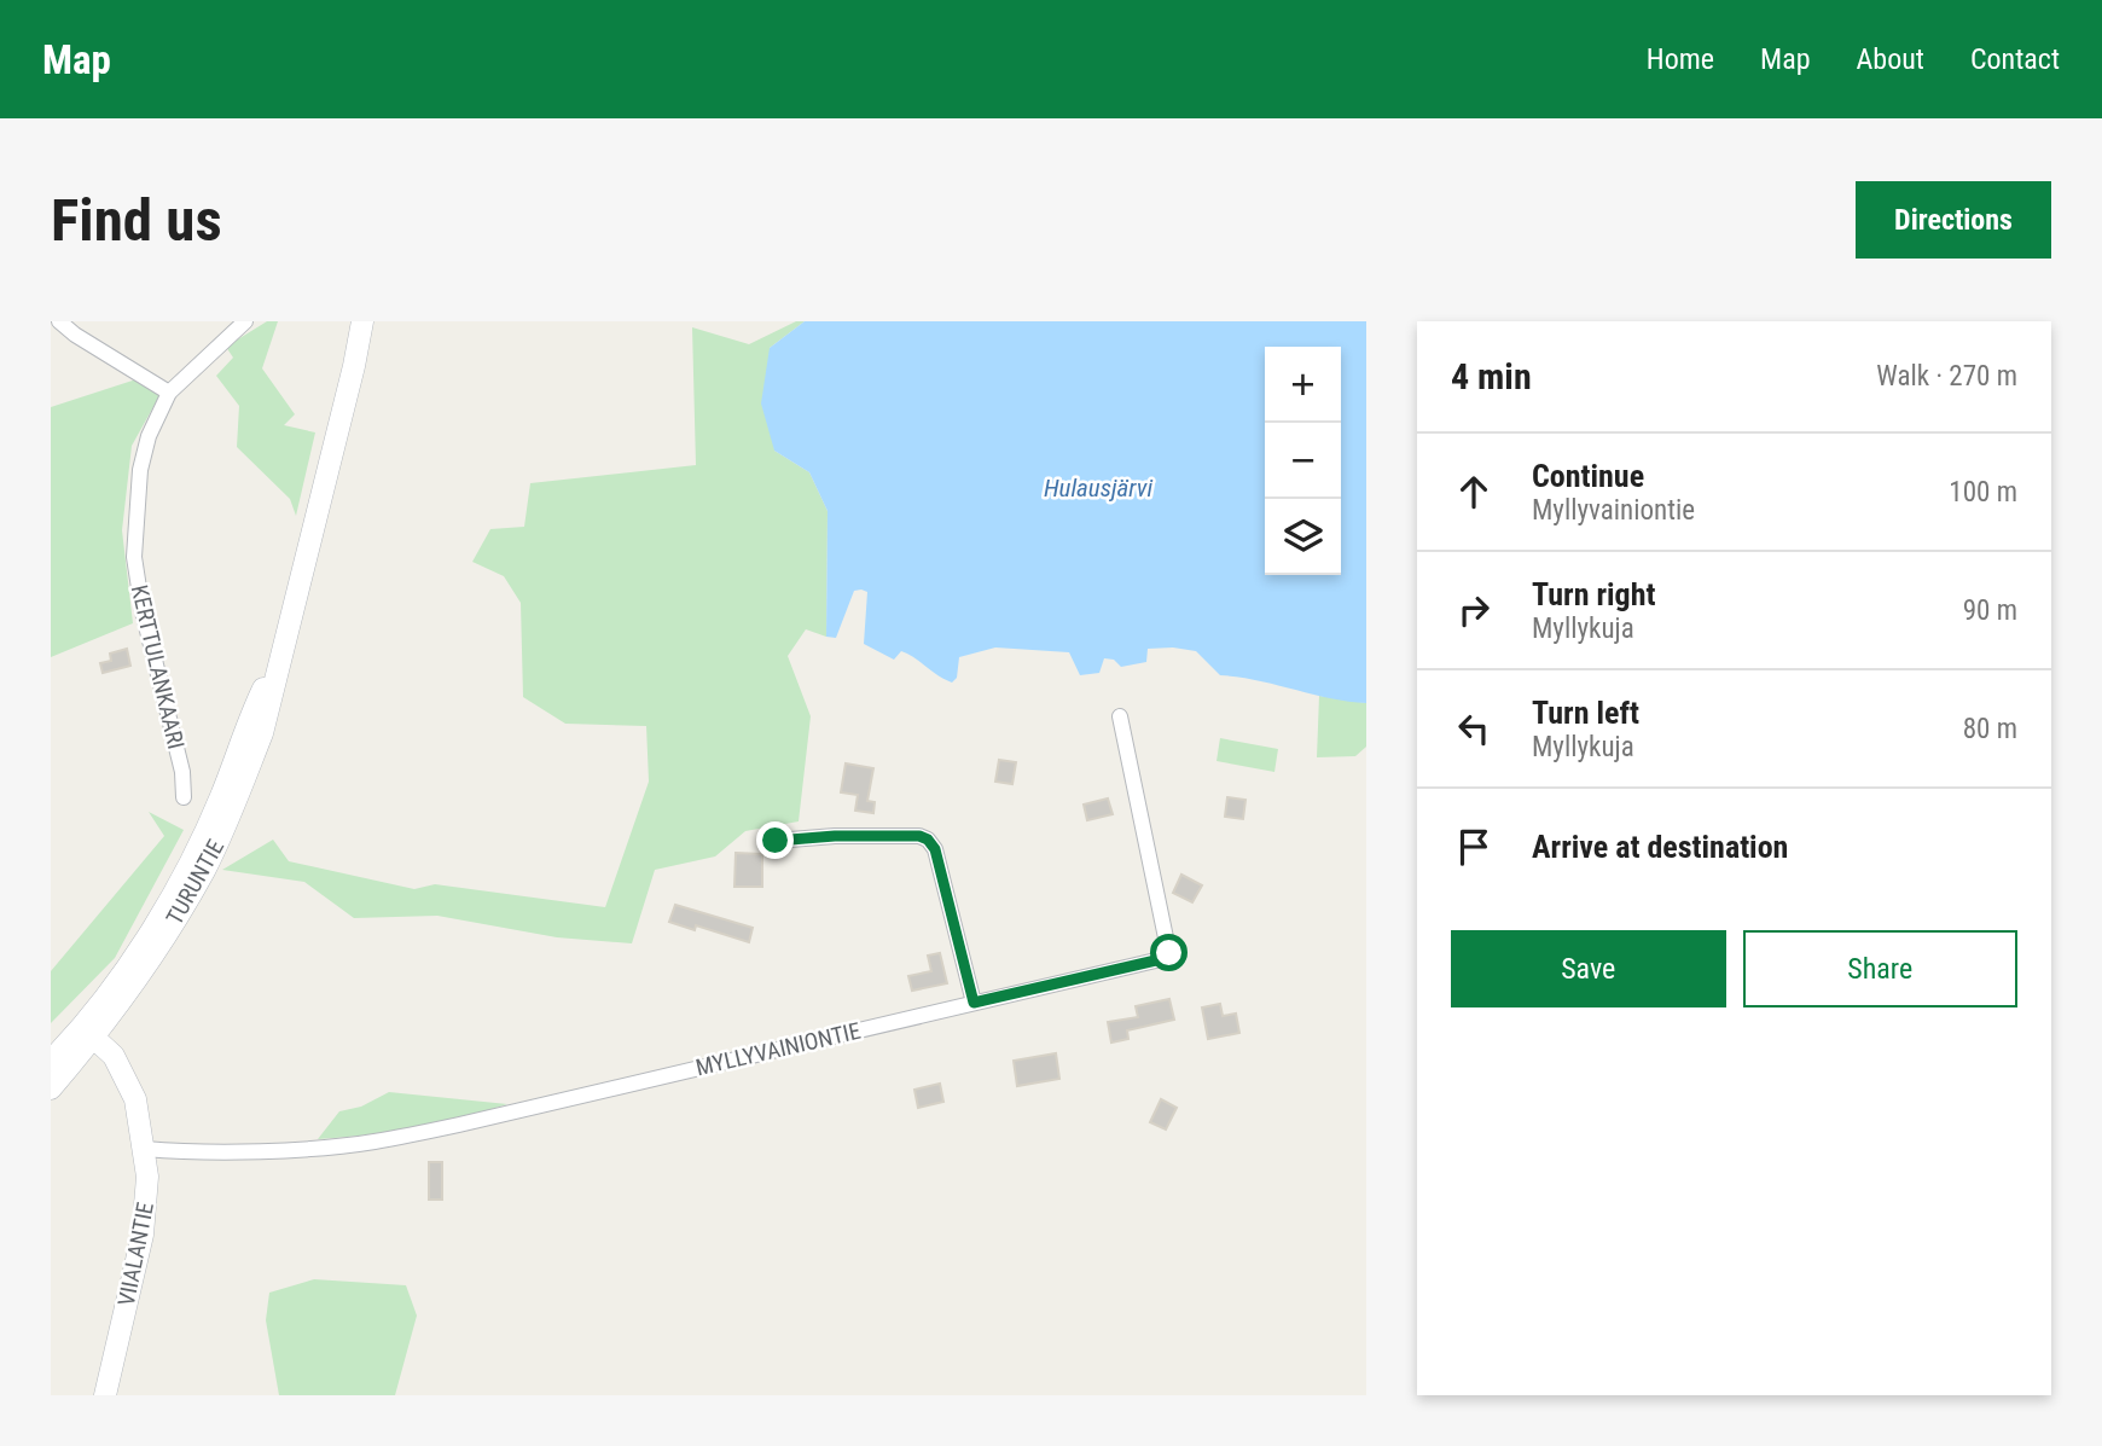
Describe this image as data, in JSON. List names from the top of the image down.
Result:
{
  "streets": {
    "main road": ["TURUNTIE", "VIIALANTIE"],
    "street": ["KERTTULANKAARI", "MYLLYVAINIONTIE"]
  },
  "crossings": [
    ["TURUNTIE", "VIIALANTIE"],
    ["MYLLYVAINIONTIE", "VIIALANTIE"]
  ],
  "water": ["Hulausjärvi"],
  "page": {
    "header": "Map",
    "nav": [
      "Home",
      "Map",
      "About",
      "Contact"
    ],
    "buttons": [
      "Directions",
      ["Save", "Share"]
    ],
    "title": "Find us",
    "heading": ["4 min", "Walk · 270 m"],
    "map_buttons": ["+", "−"],
    "list": [
      ["Continue", "Myllyvainiontie", "100 m"],
      ["Turn right", "Myllykuja", "90 m"],
      ["Turn left", "Myllykuja", "80 m"],
      "Arrive at destination"
    ]
  }
}
